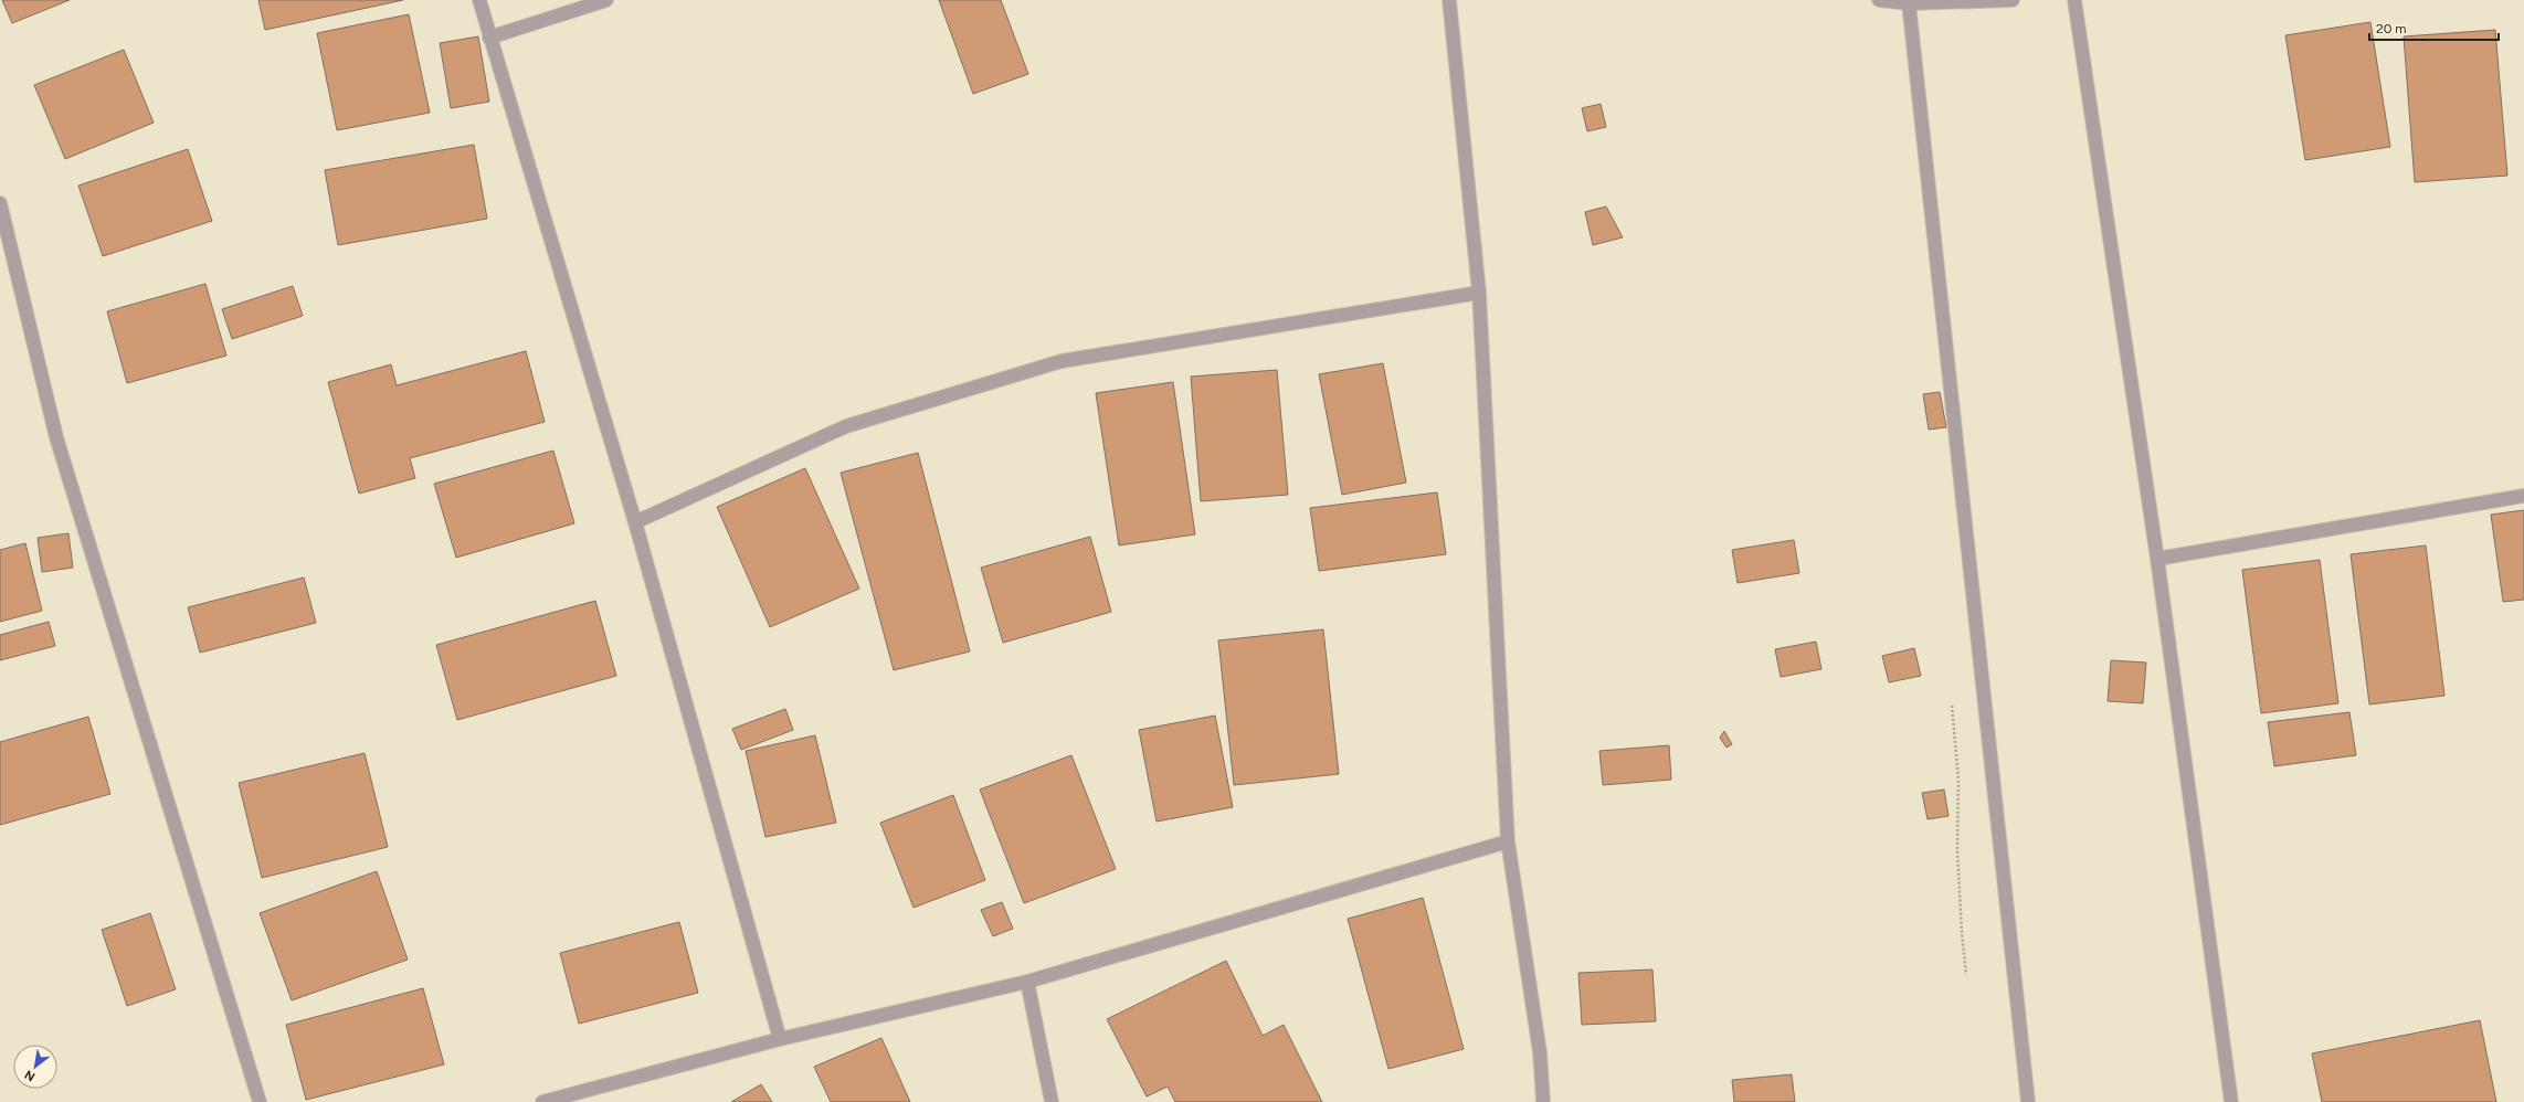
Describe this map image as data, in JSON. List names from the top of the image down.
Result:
{
  "scale_bar": "20 m",
  "north": "bottom left"
}
